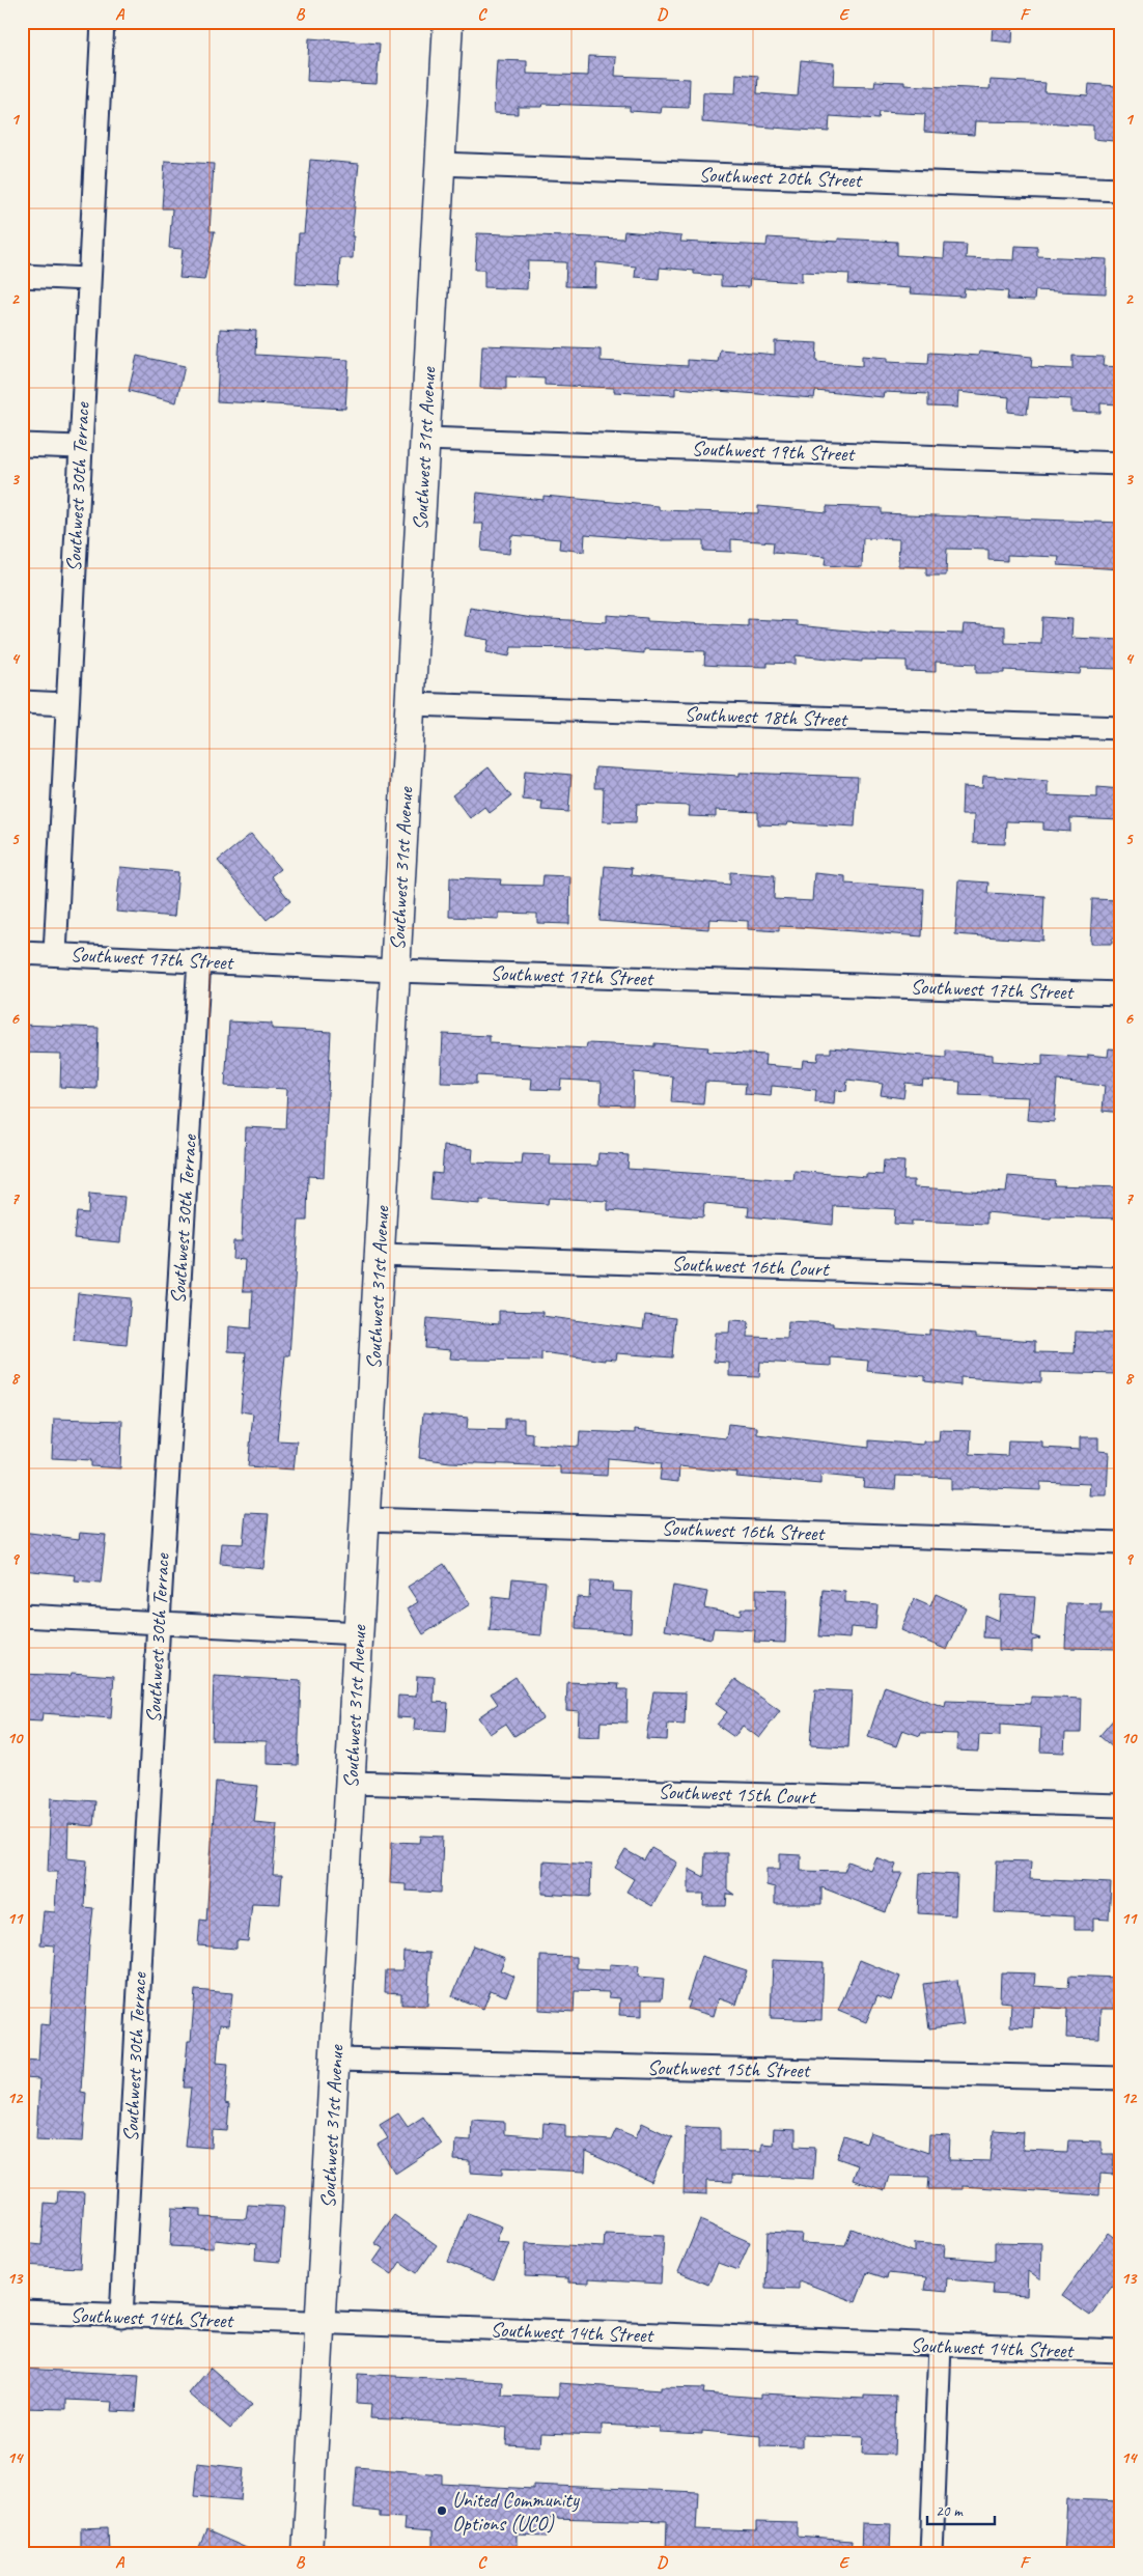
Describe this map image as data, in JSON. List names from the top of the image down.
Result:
{
  "streets": {
    "street": [
      "Southwest 20th Street",
      "Southwest 31st Avenue",
      "Southwest 19th Street",
      "Southwest 30th Terrace",
      "Southwest 18th Street",
      "Southwest 17th Street",
      "Southwest 16th Court",
      "Southwest 16th Street",
      "Southwest 15th Court",
      "Southwest 15th Street",
      "Southwest 14th Street"
    ]
  },
  "crossings": [
    ["Southwest 20th Street", "Southwest 31st Avenue"],
    ["Southwest 31st Avenue", "Southwest 19th Street"],
    ["Southwest 31st Avenue", "Southwest 18th Street"],
    ["Southwest 31st Avenue", "Southwest 17th Street"],
    ["Southwest 31st Avenue", "Southwest 16th Court"],
    ["Southwest 31st Avenue", "Southwest 16th Street"],
    ["Southwest 31st Avenue", "Southwest 15th Court"],
    ["Southwest 31st Avenue", "Southwest 15th Street"],
    ["Southwest 31st Avenue", "Southwest 14th Street"],
    ["Southwest 30th Terrace", "Southwest 17th Street"],
    ["Southwest 30th Terrace", "Southwest 14th Street"]
  ],
  "places": ["United Community Options (UCO)"],
  "scale_bar": "20 m",
  "grid": {
    "columns": [
      "A",
      "B",
      "C",
      "D",
      "E",
      "F"
    ],
    "rows": [
      "1",
      "2",
      "3",
      "4",
      "5",
      "6",
      "7",
      "8",
      "9",
      "10",
      "11",
      "12",
      "13",
      "14"
    ]
  }
}
